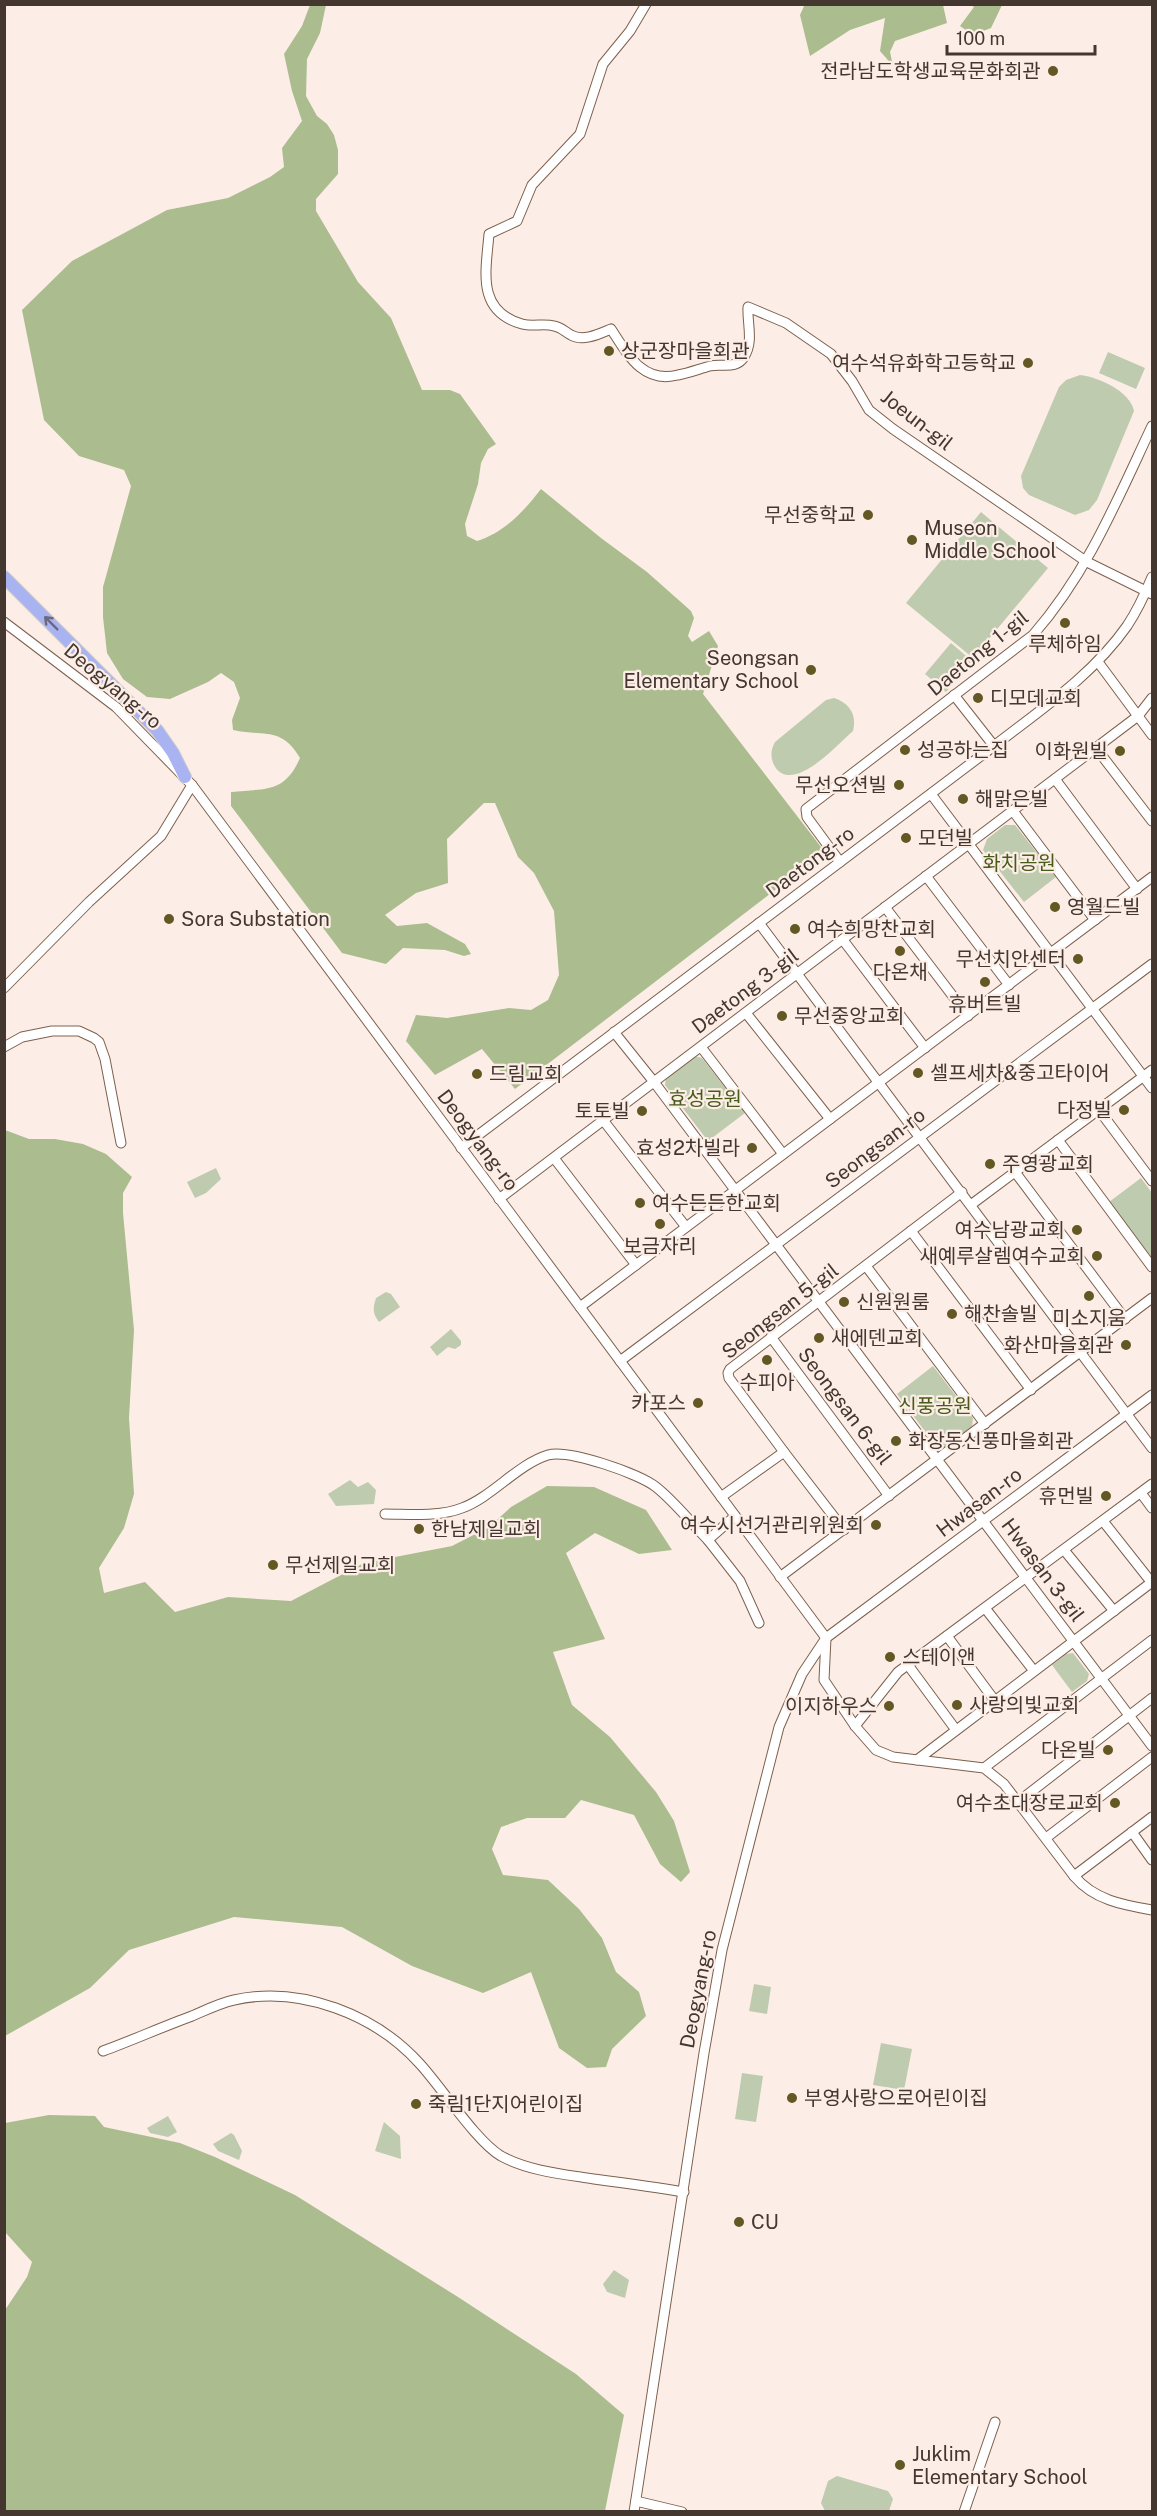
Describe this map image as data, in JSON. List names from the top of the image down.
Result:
{
  "streets": {
    "street": [
      "Joeun-gil",
      "Daetong 1-gil",
      "Deogyang-ro",
      "Daetong-ro",
      "Daetong 3-gil",
      "Seongsan-ro",
      "Seongsan 5-gil",
      "Seongsan 6-gil",
      "Hwasan-ro",
      "Hwasan 3-gil"
    ]
  },
  "crossings": [
    ["Joeun-gil", "Daetong 1-gil"],
    ["Daetong 1-gil", "Daetong-ro"],
    ["Deogyang-ro", "Daetong-ro"],
    ["Deogyang-ro", "Daetong 3-gil"],
    ["Deogyang-ro", "Seongsan-ro"],
    ["Deogyang-ro", "Seongsan 6-gil"],
    ["Deogyang-ro", "Hwasan-ro"],
    ["Daetong-ro", "Seongsan 6-gil"],
    ["Daetong 3-gil", "Seongsan 6-gil"],
    ["Seongsan-ro", "Seongsan 6-gil"],
    ["Seongsan 5-gil", "Seongsan 6-gil"],
    ["Seongsan 6-gil", "Hwasan 3-gil"],
    ["Hwasan-ro", "Hwasan 3-gil"]
  ],
  "parks": ["화치공원", "효성공원", "신풍공원"],
  "places": [
    "전라남도학생교육문화회관",
    "상군장마을회관",
    "여수석유화학고등학교",
    "무선중학교",
    "Museon Middle School",
    "루체하임",
    "Seongsan Elementary School",
    "디모데교회",
    "성공하는집",
    "이화원빌",
    "무선오션빌",
    "해맑은빌",
    "모던빌",
    "영월드빌",
    "Sora Substation",
    "여수희망찬교회",
    "다온채",
    "무선치안센터",
    "휴버트빌",
    "무선중앙교회",
    "셀프세차&중고타이어",
    "드림교회",
    "다정빌",
    "토토빌",
    "효성2차빌라",
    "주영광교회",
    "여수든든한교회",
    "보금자리",
    "여수남광교회",
    "새예루살렘여수교회",
    "미소지움",
    "신원원룸",
    "해찬솔빌",
    "새에덴교회",
    "화산마을회관",
    "수피아",
    "카포스",
    "화장동신풍마을회관",
    "휴먼빌",
    "여수시선거관리위원회",
    "한남제일교회",
    "무선제일교회",
    "스테이앤",
    "사랑의빛교회",
    "이지하우스",
    "다온빌",
    "여수초대장로교회",
    "부영사랑으로어린이집",
    "죽림1단지어린이집",
    "CU",
    "Juklim Elementary School"
  ],
  "scale_bar": "100 m"
}
